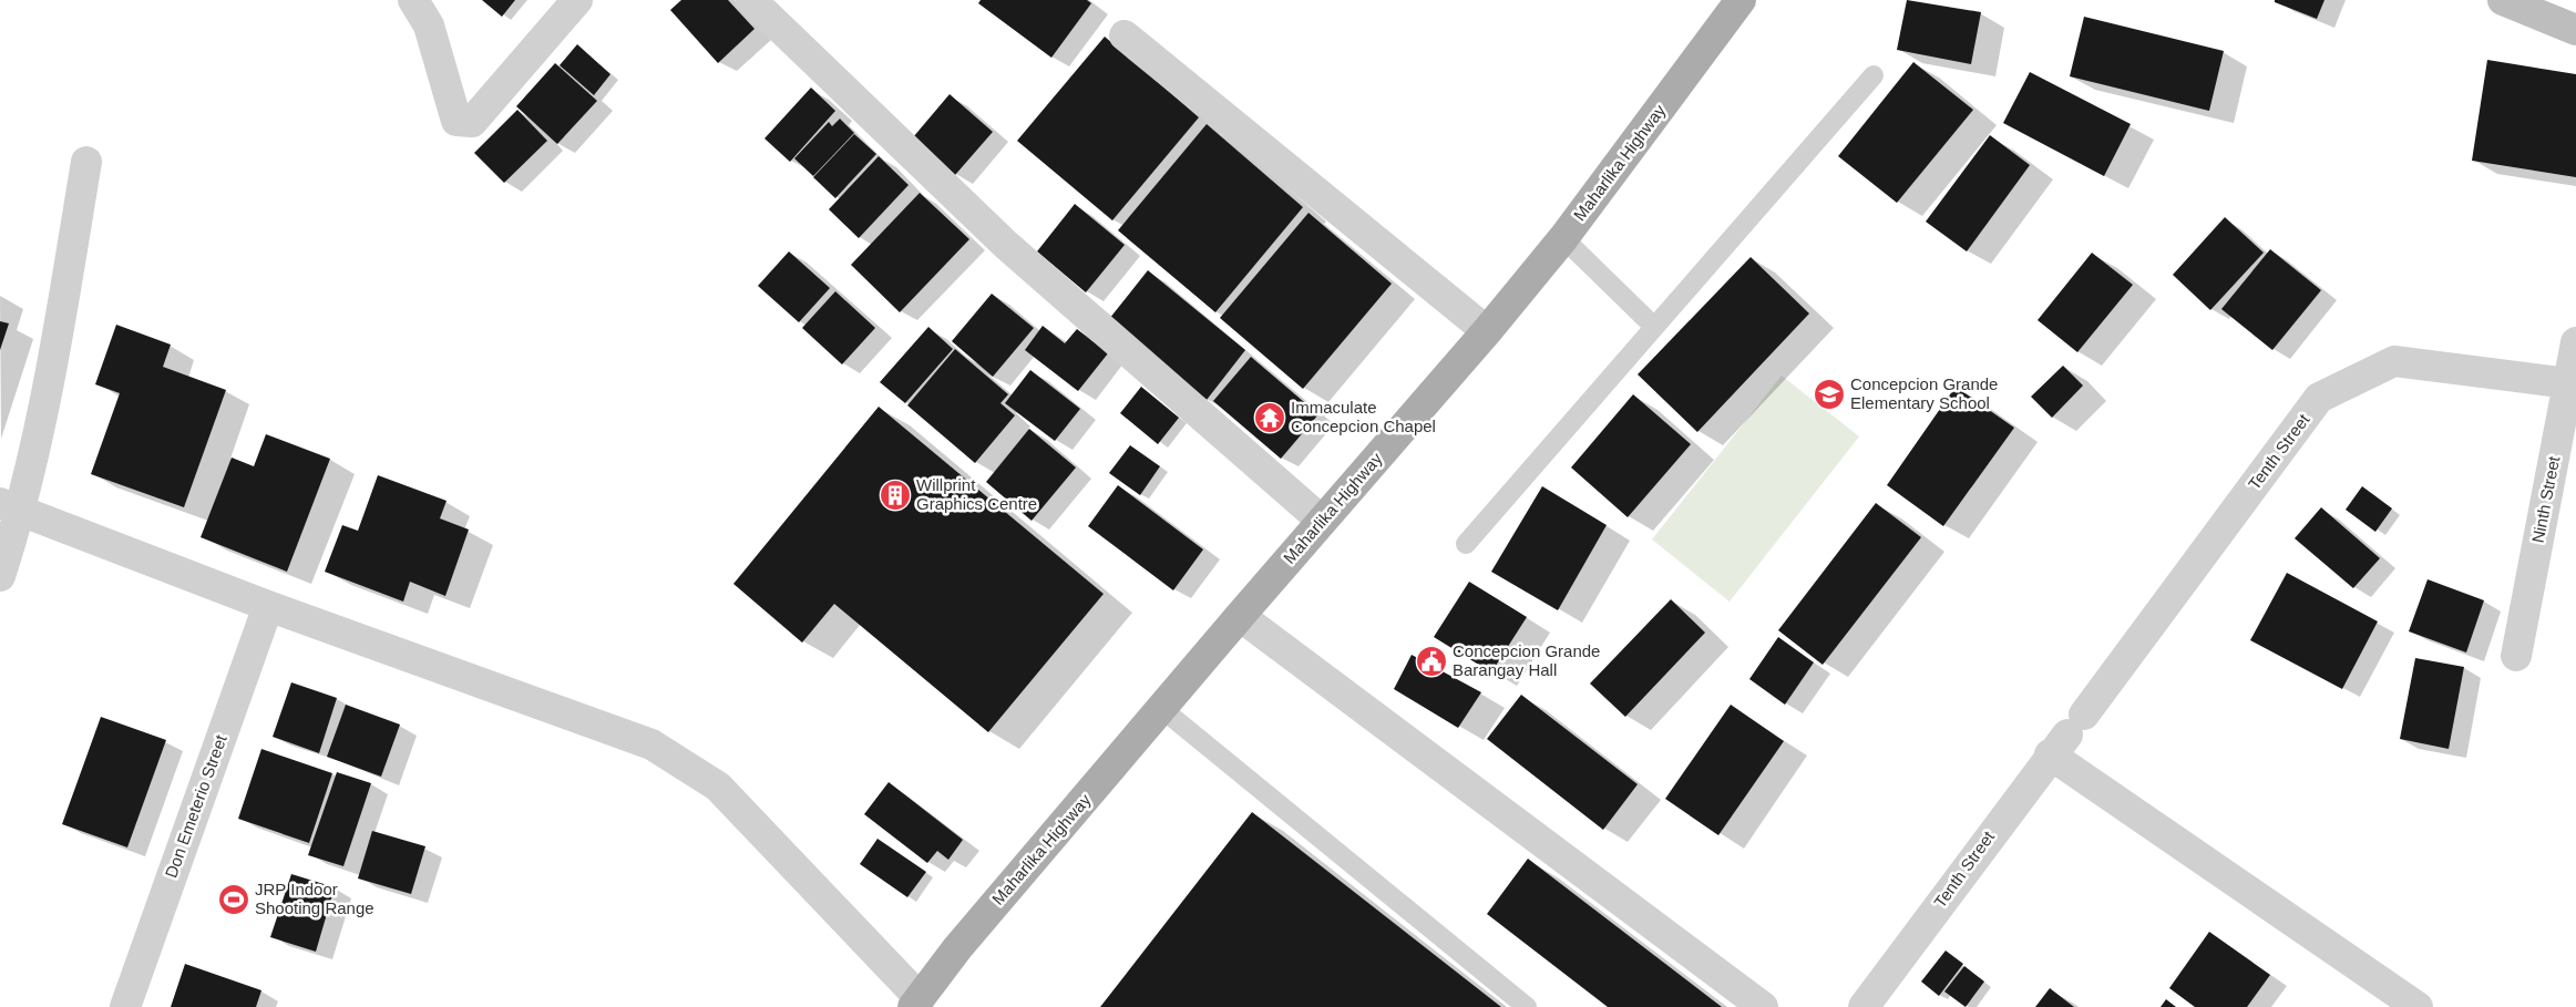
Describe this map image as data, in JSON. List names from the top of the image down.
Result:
{
  "streets": {
    "main road": ["Maharlika Highway"],
    "street": ["Tenth Street", "Ninth Street", "Don Emeterio Street"]
  },
  "crossings": [
    ["Tenth Street", "Ninth Street"]
  ],
  "places": {
    "school or university": ["Concepcion Grande Elementary School"],
    "temple": ["Immaculate Concepcion Chapel"],
    "building": ["Willprint Graphics Centre"],
    "public building": ["Concepcion Grande Barangay Hall"],
    "sports": ["JRP Indoor Shooting Range"]
  }
}
